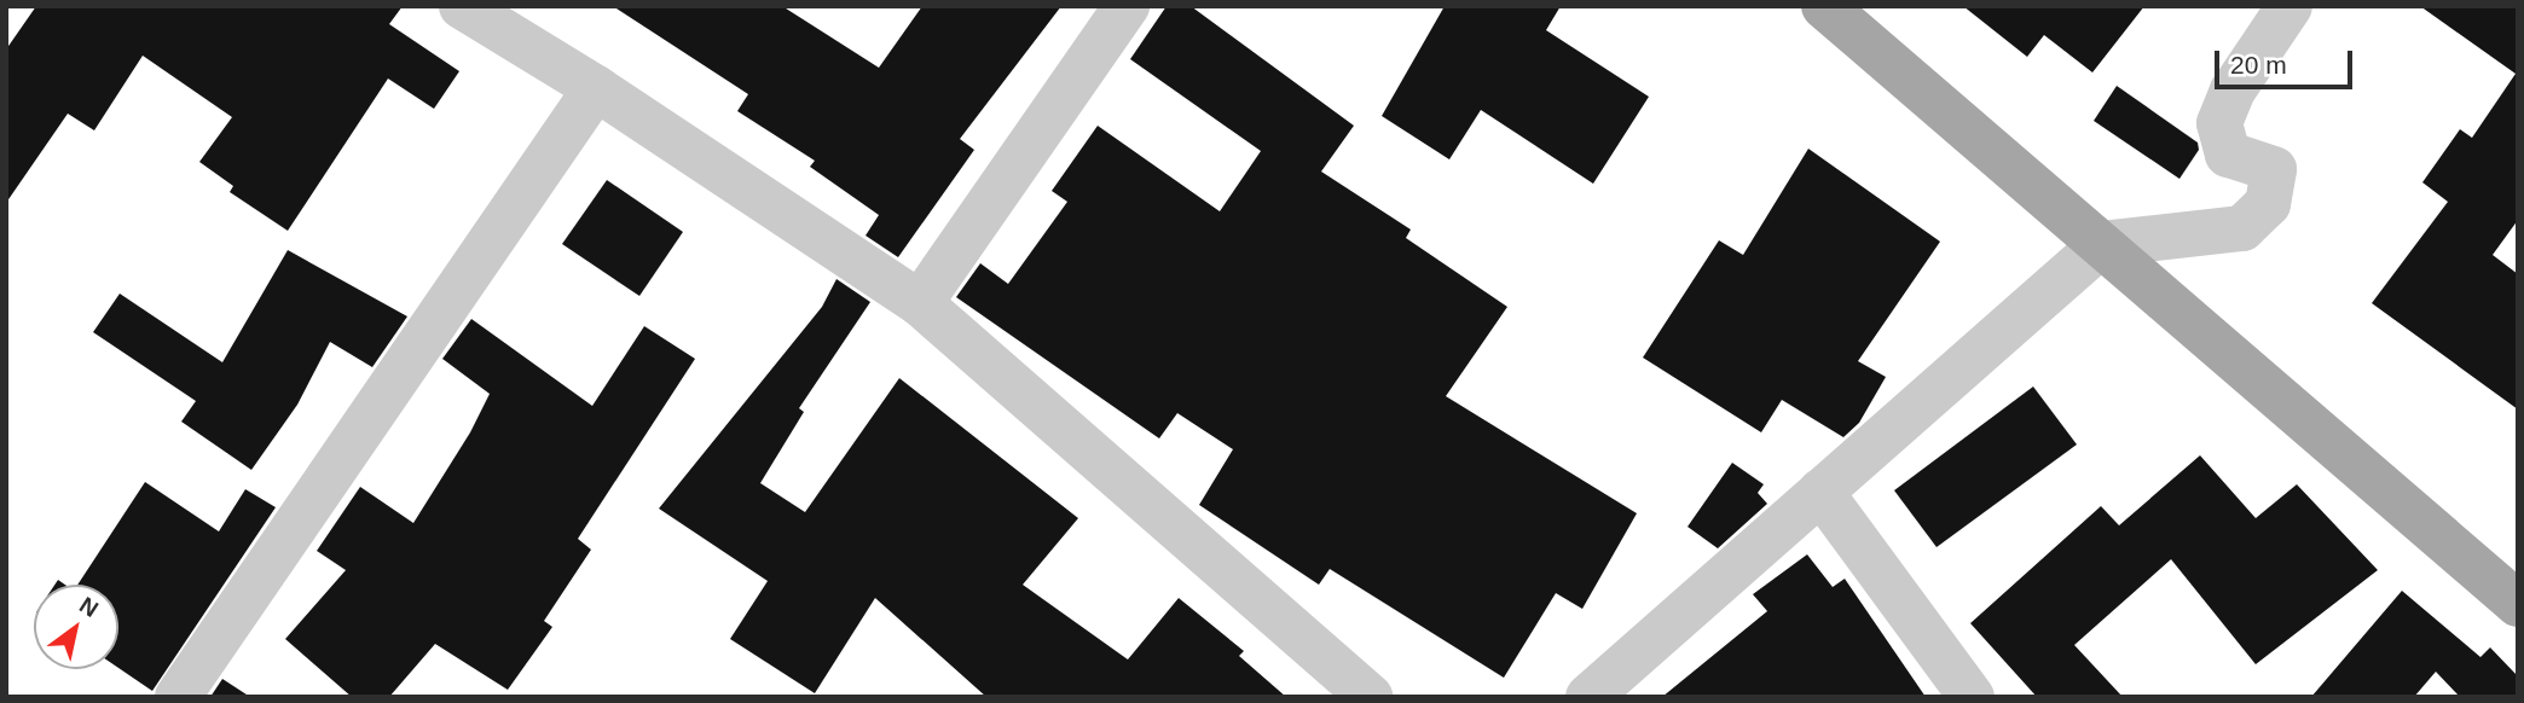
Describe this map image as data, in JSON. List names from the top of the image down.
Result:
{
  "scale_bar": "20 m",
  "north": "top right"
}
